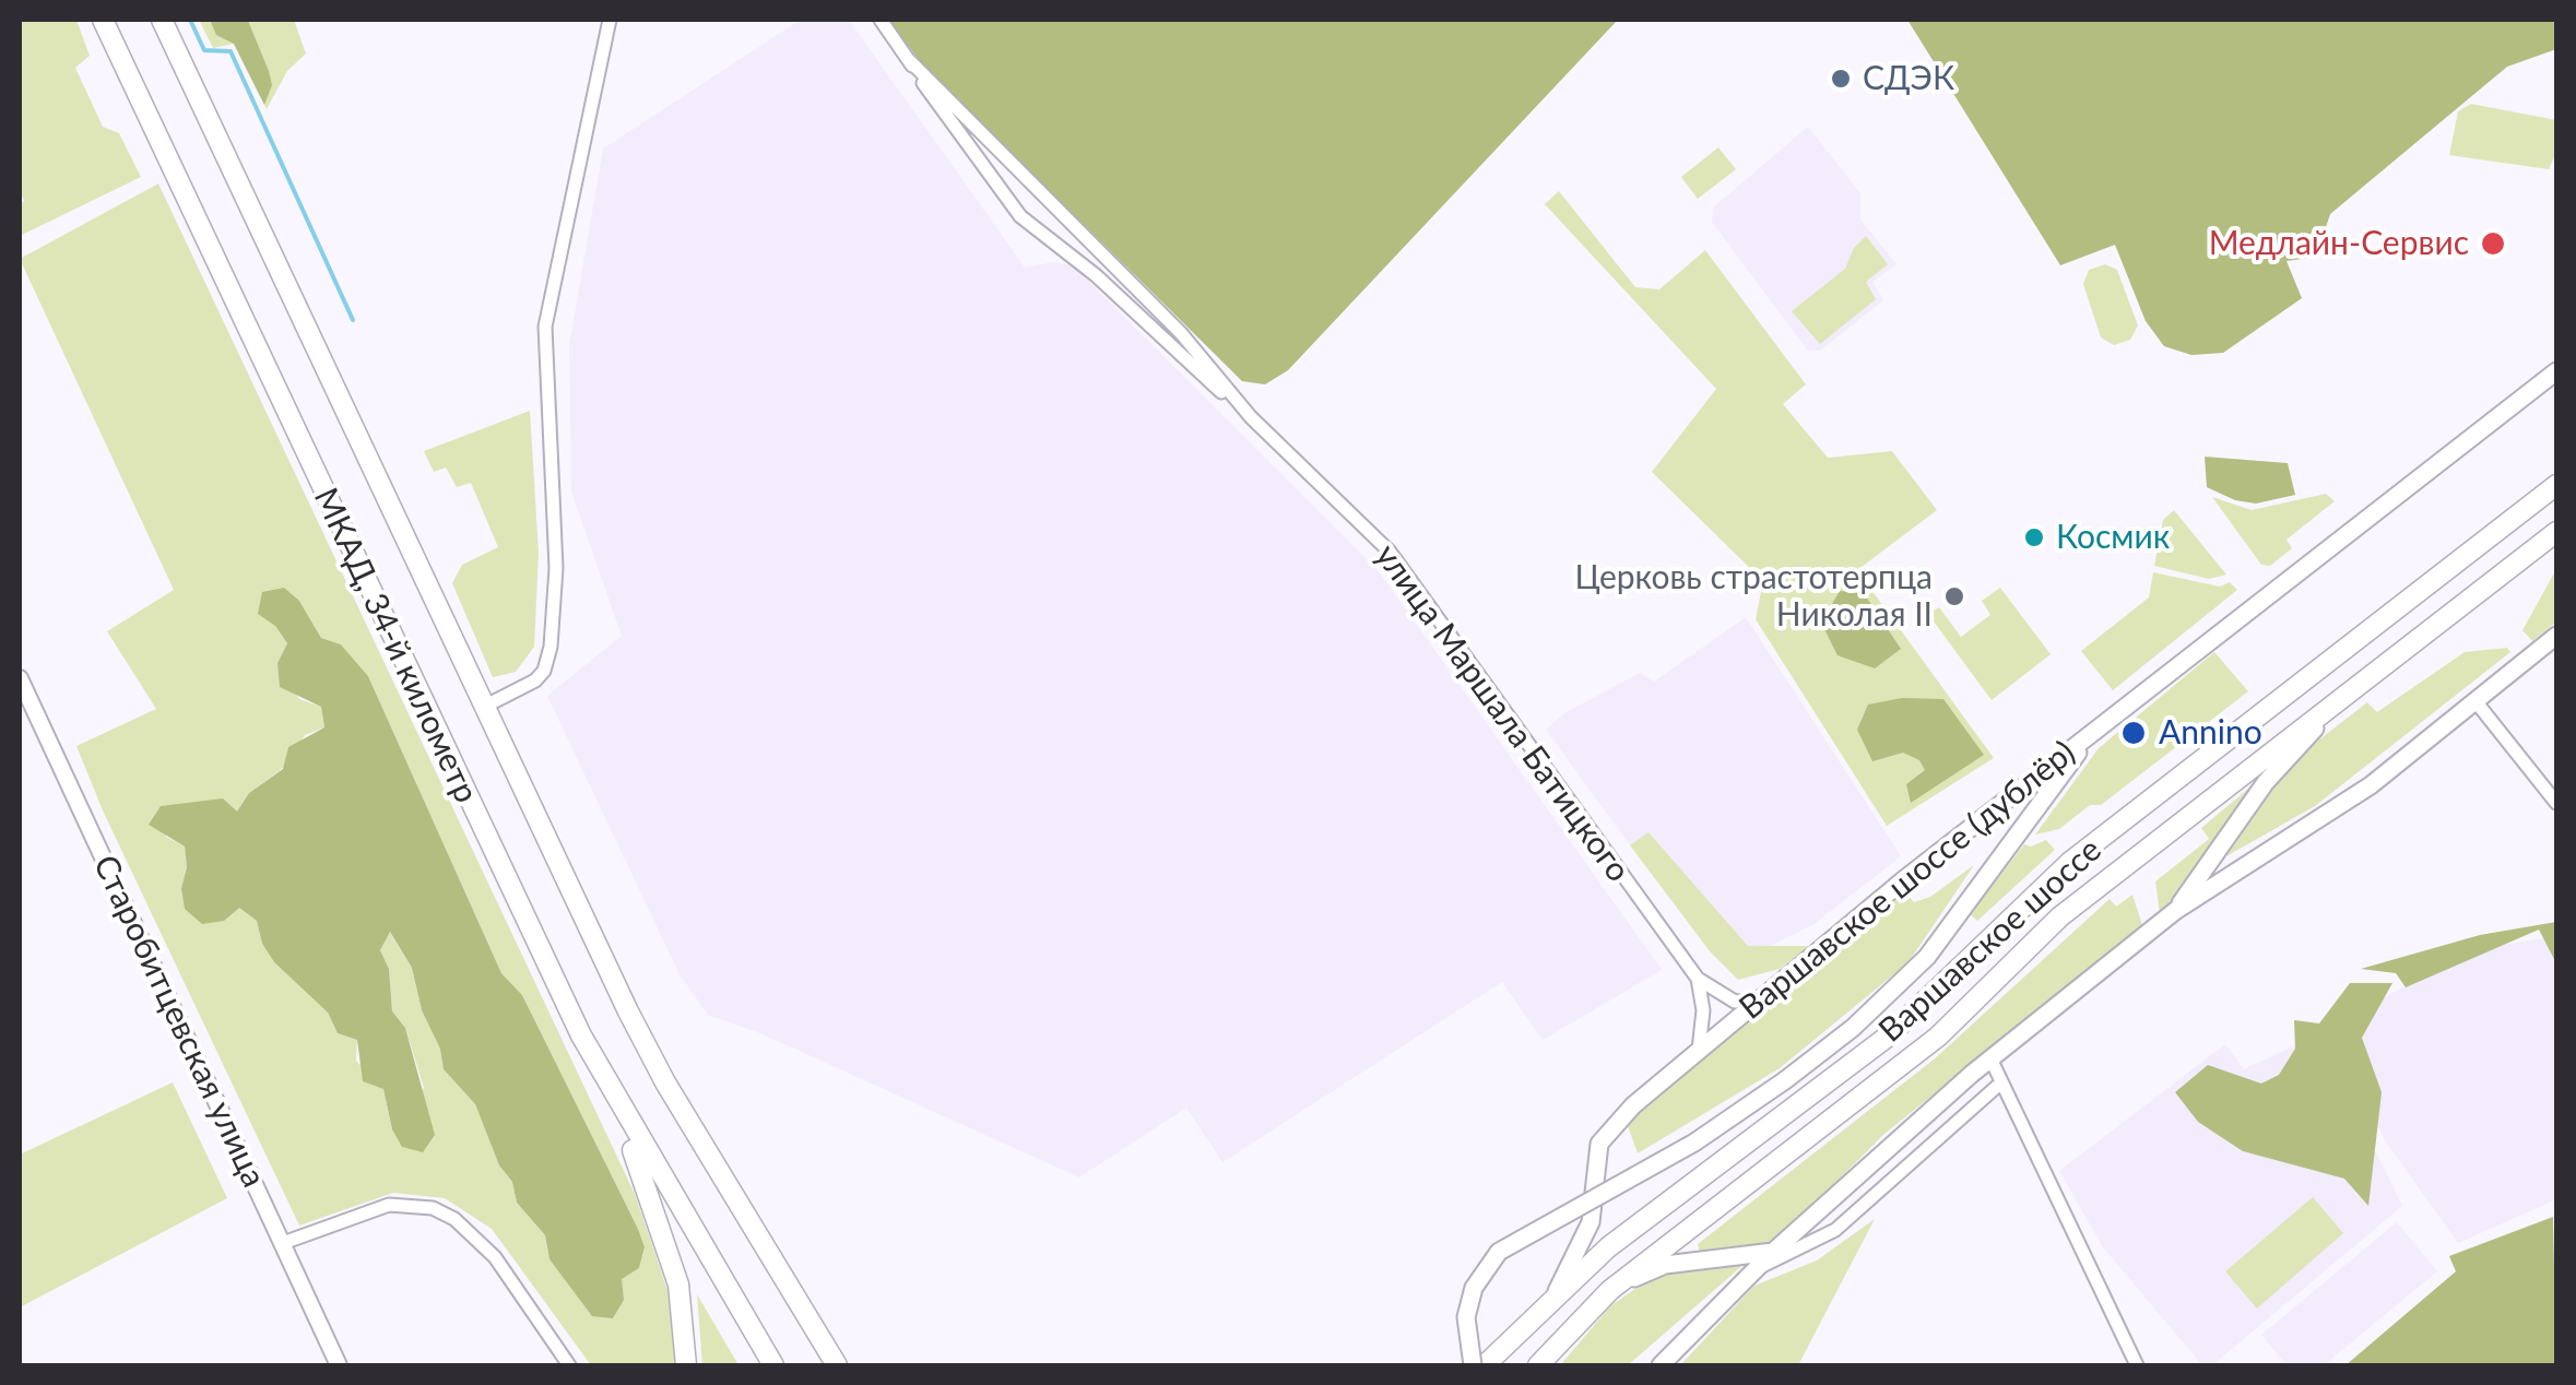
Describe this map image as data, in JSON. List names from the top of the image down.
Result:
{
  "streets": {
    "main road": ["МКАД, 34-й километр", "Варшавское шоссе (дублёр)", "Варшавское шоссе"],
    "street": ["улица Маршала Батицкого", "Старобитцевская улица"]
  },
  "crossings": [
    ["улица Маршала Батицкого", "Варшавское шоссе (дублёр)"],
    ["Варшавское шоссе (дублёр)", "Варшавское шоссе"]
  ],
  "places": [
    "СДЭК",
    "Медлайн-Сервис",
    "Космик",
    "Церковь страстотерпца Николая II",
    "Annino"
  ]
}
